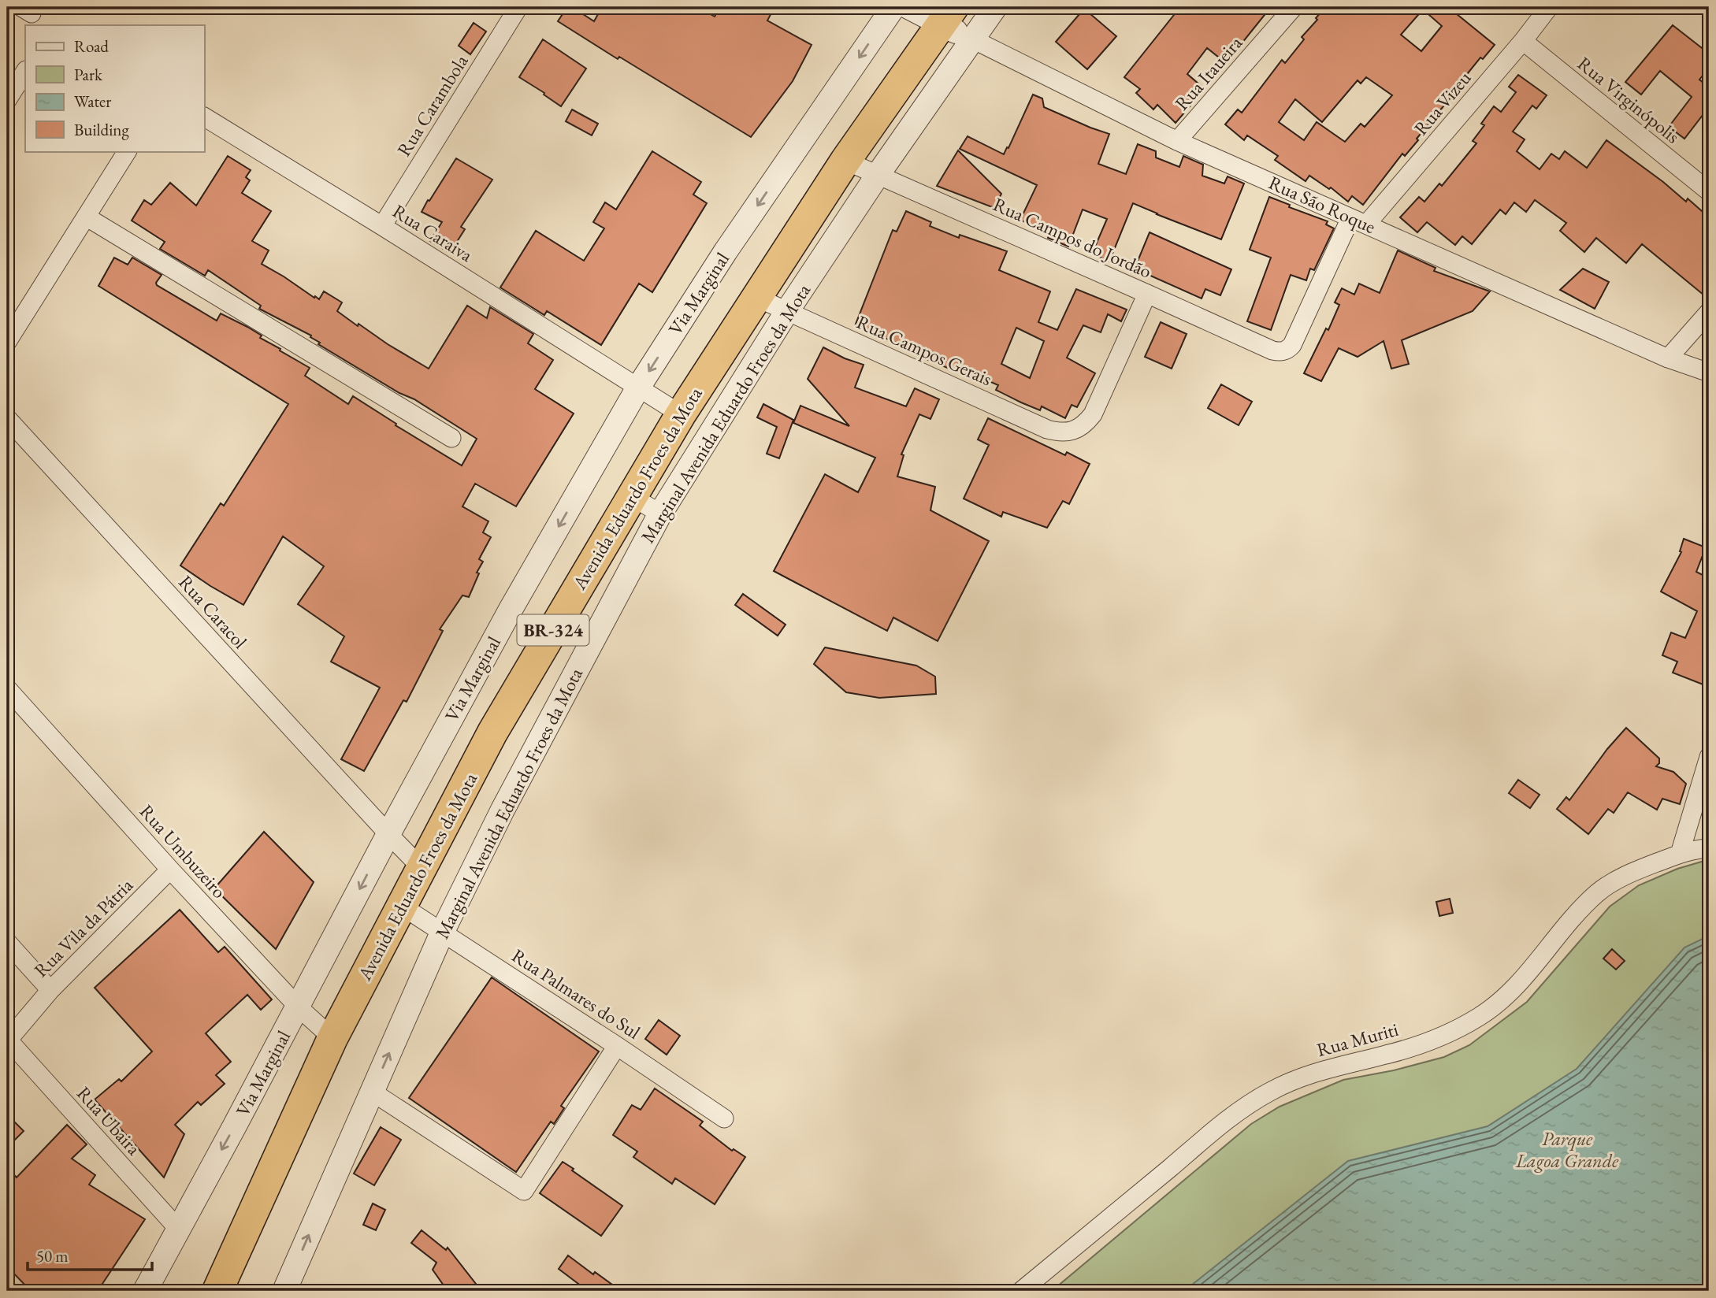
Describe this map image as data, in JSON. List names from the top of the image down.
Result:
{
  "streets": {
    "highway": ["Avenida Eduardo Froes da Mota", "BR-324"],
    "street": [
      "Rua Itaueira",
      "Rua Virginópolis",
      "Rua Vizeu",
      "Rua Carambola",
      "Rua São Roque",
      "Rua Caraiva",
      "Rua Campos do Jordão",
      "Via Marginal",
      "Rua Campos Gerais",
      "Marginal Avenida Eduardo Froes da Mota",
      "Rua Caracol",
      "Rua Umbuzeiro",
      "Rua Vila da Pátria",
      "Rua Palmares do Sul",
      "Rua Muriti",
      "Rua Ubaira"
    ]
  },
  "crossings": [
    ["Rua Itaueira", "Rua São Roque"],
    ["Rua Virginópolis", "Rua Vizeu"],
    ["Rua Vizeu", "Rua São Roque"],
    ["Rua Vizeu", "Rua Campos do Jordão"],
    ["Rua Carambola", "Rua Caraiva"],
    ["Rua São Roque", "Marginal Avenida Eduardo Froes da Mota"],
    ["Rua São Roque", "Avenida Eduardo Froes da Mota"],
    ["Rua Caraiva", "Via Marginal"],
    ["Rua Caraiva", "Avenida Eduardo Froes da Mota"],
    ["Rua Campos do Jordão", "Rua Campos Gerais"],
    ["Rua Campos do Jordão", "Marginal Avenida Eduardo Froes da Mota"],
    ["Rua Campos do Jordão", "Avenida Eduardo Froes da Mota"],
    ["Via Marginal", "Rua Caracol"],
    ["Via Marginal", "Rua Umbuzeiro"],
    ["Via Marginal", "Rua Ubaira"],
    ["Rua Campos Gerais", "Marginal Avenida Eduardo Froes da Mota"],
    ["Rua Campos Gerais", "Avenida Eduardo Froes da Mota"],
    ["Marginal Avenida Eduardo Froes da Mota", "Rua Palmares do Sul"],
    ["Avenida Eduardo Froes da Mota", "Rua Caracol"],
    ["Avenida Eduardo Froes da Mota", "Rua Umbuzeiro"],
    ["Avenida Eduardo Froes da Mota", "Rua Palmares do Sul"],
    ["Rua Umbuzeiro", "Rua Vila da Pátria"],
    ["Rua Vila da Pátria", "Rua Ubaira"]
  ],
  "one_way": ["Via Marginal"],
  "parks": ["Parque Lagoa Grande"],
  "legend": [
    "Road",
    "Park",
    "Water",
    "Building"
  ],
  "scale_bar": "50 m"
}
